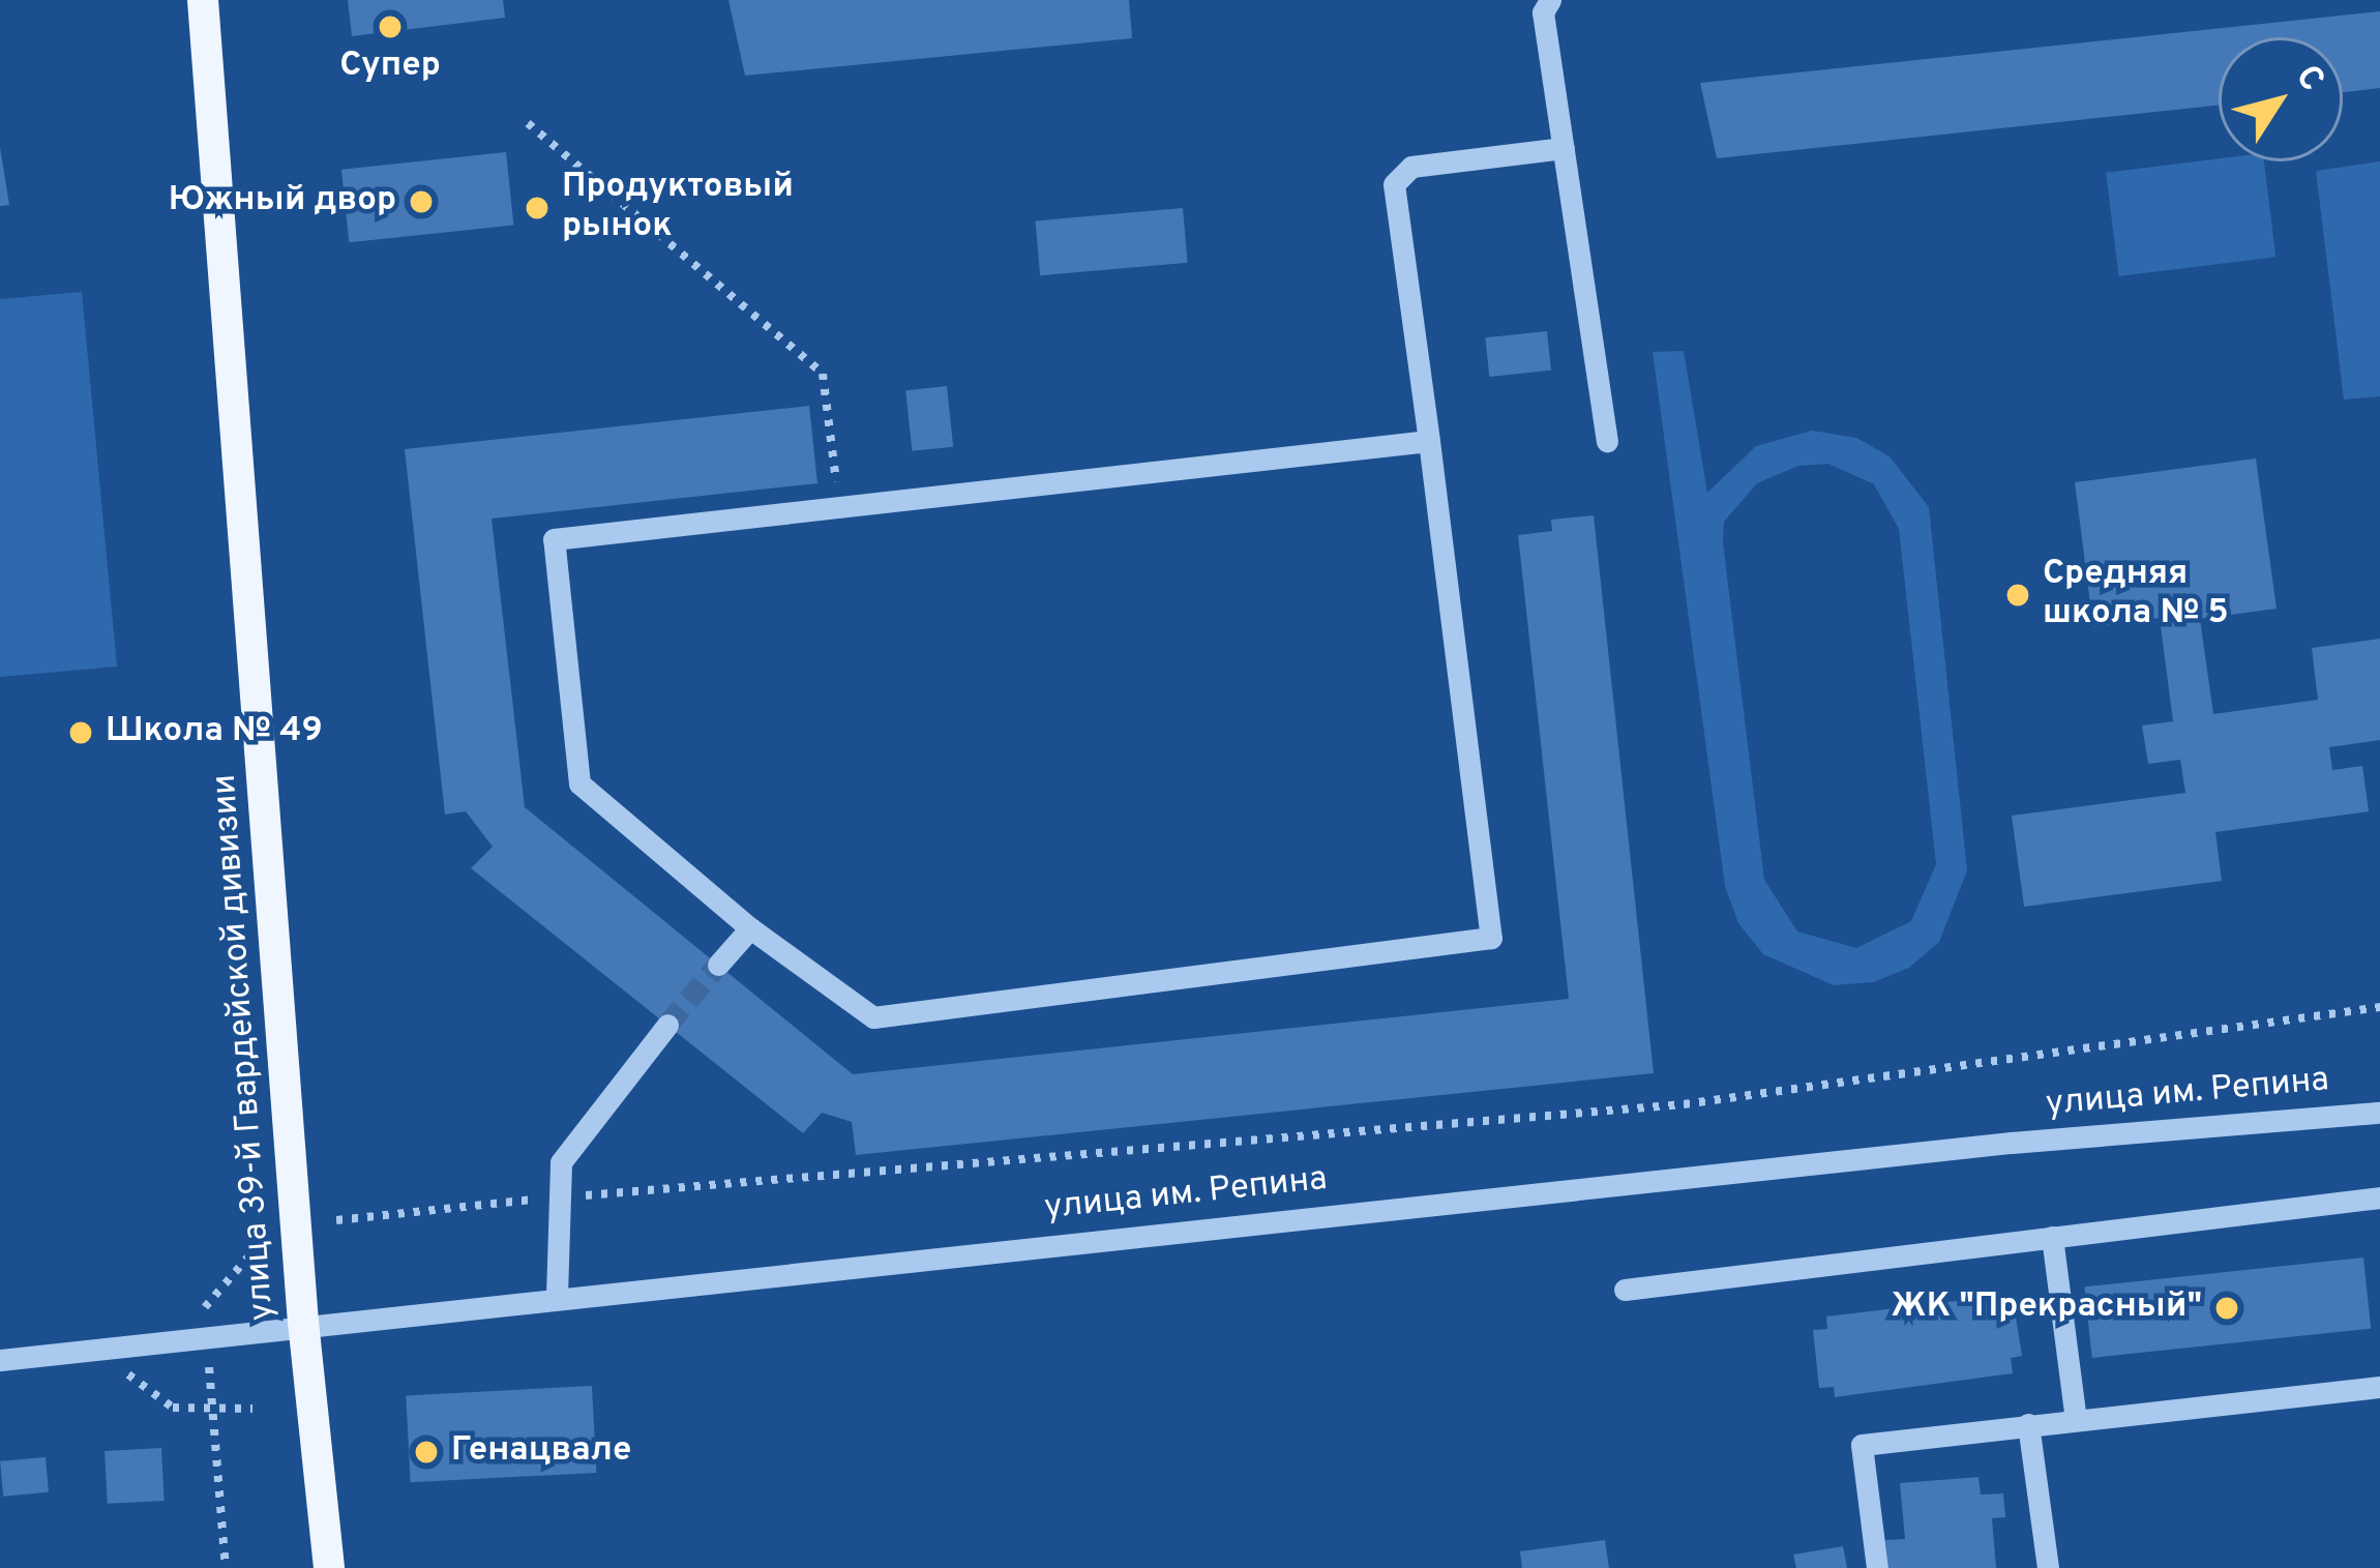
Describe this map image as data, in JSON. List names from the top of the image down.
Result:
{
  "streets": {
    "main road": ["улица 39-й Гвардейской дивизии"],
    "street": ["улица им. Репина"]
  },
  "crossings": [
    ["улица 39-й Гвардейской дивизии", "улица им. Репина"]
  ],
  "places": [
    "Супер",
    "Южный двор",
    "Продуктовый рынок",
    "Средняя школа № 5",
    "Школа № 49",
    "ЖК \"Прекрасный\"",
    "Генацвале"
  ],
  "north": "top right"
}
